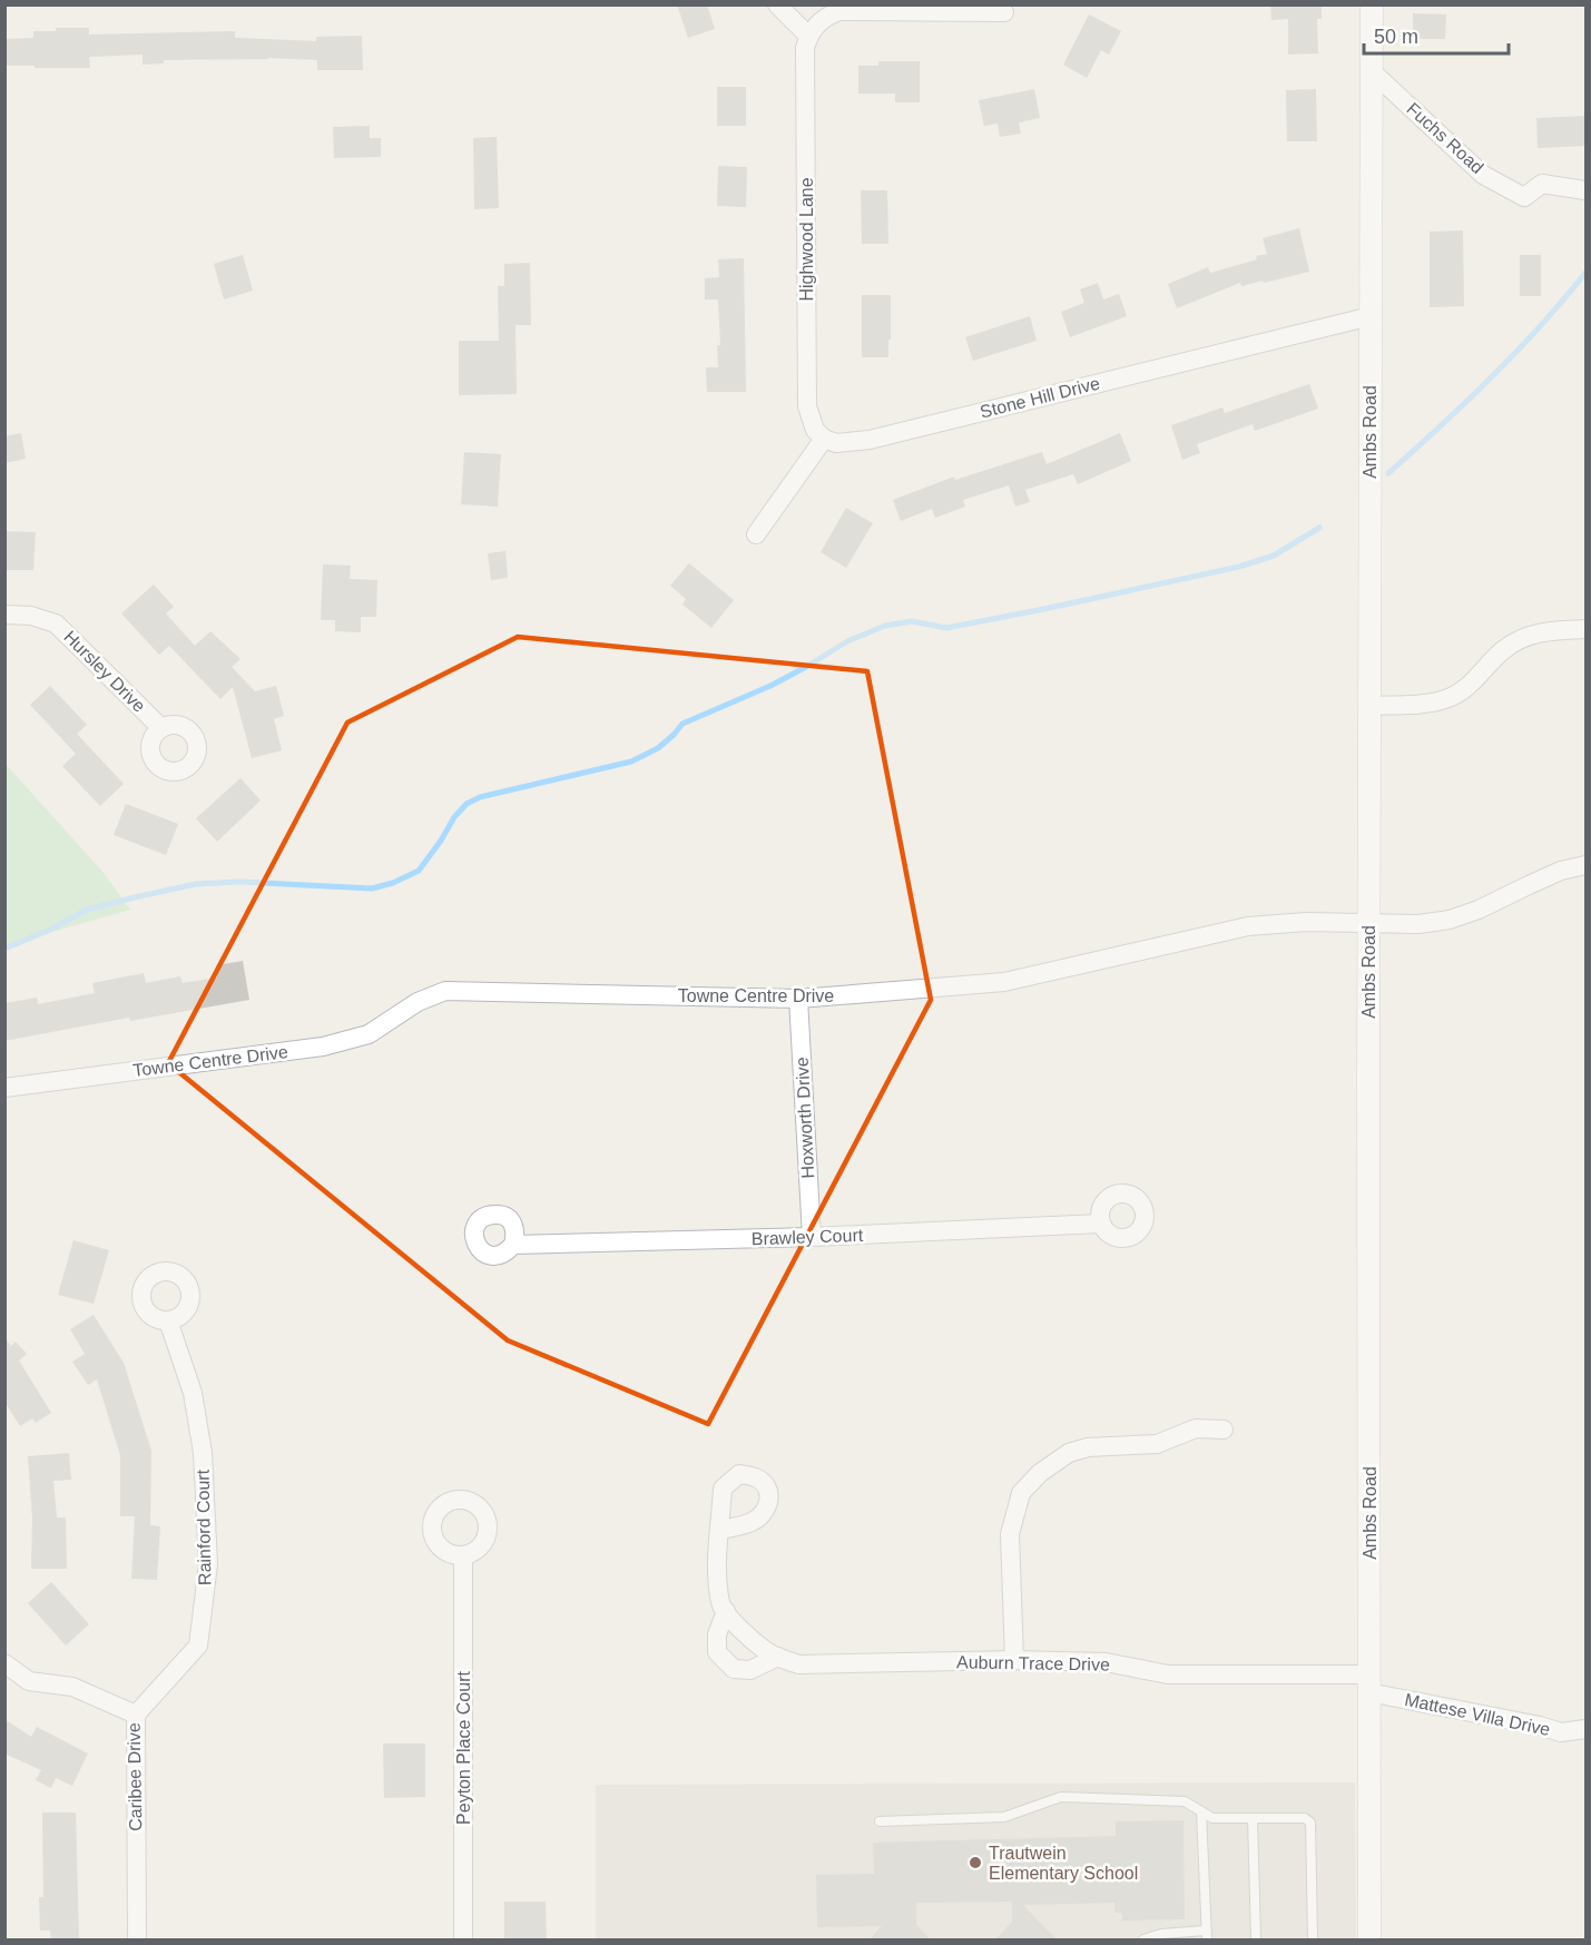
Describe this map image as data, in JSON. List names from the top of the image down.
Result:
{
  "streets": {
    "street": [
      "Fuchs Road",
      "Highwood Lane",
      "Stone Hill Drive",
      "Ambs Road",
      "Hursley Drive",
      "Towne Centre Drive",
      "Hoxworth Drive",
      "Brawley Court",
      "Rainford Court",
      "Auburn Trace Drive",
      "Mattese Villa Drive",
      "Peyton Place Court",
      "Caribee Drive"
    ]
  },
  "crossings": [
    ["Fuchs Road", "Ambs Road"],
    ["Highwood Lane", "Stone Hill Drive"],
    ["Stone Hill Drive", "Ambs Road"],
    ["Ambs Road", "Towne Centre Drive"],
    ["Ambs Road", "Auburn Trace Drive"],
    ["Ambs Road", "Mattese Villa Drive"],
    ["Towne Centre Drive", "Hoxworth Drive"],
    ["Hoxworth Drive", "Brawley Court"],
    ["Rainford Court", "Caribee Drive"],
    ["Auburn Trace Drive", "Mattese Villa Drive"]
  ],
  "places": ["Trautwein Elementary School"],
  "scale_bar": "50 m"
}
